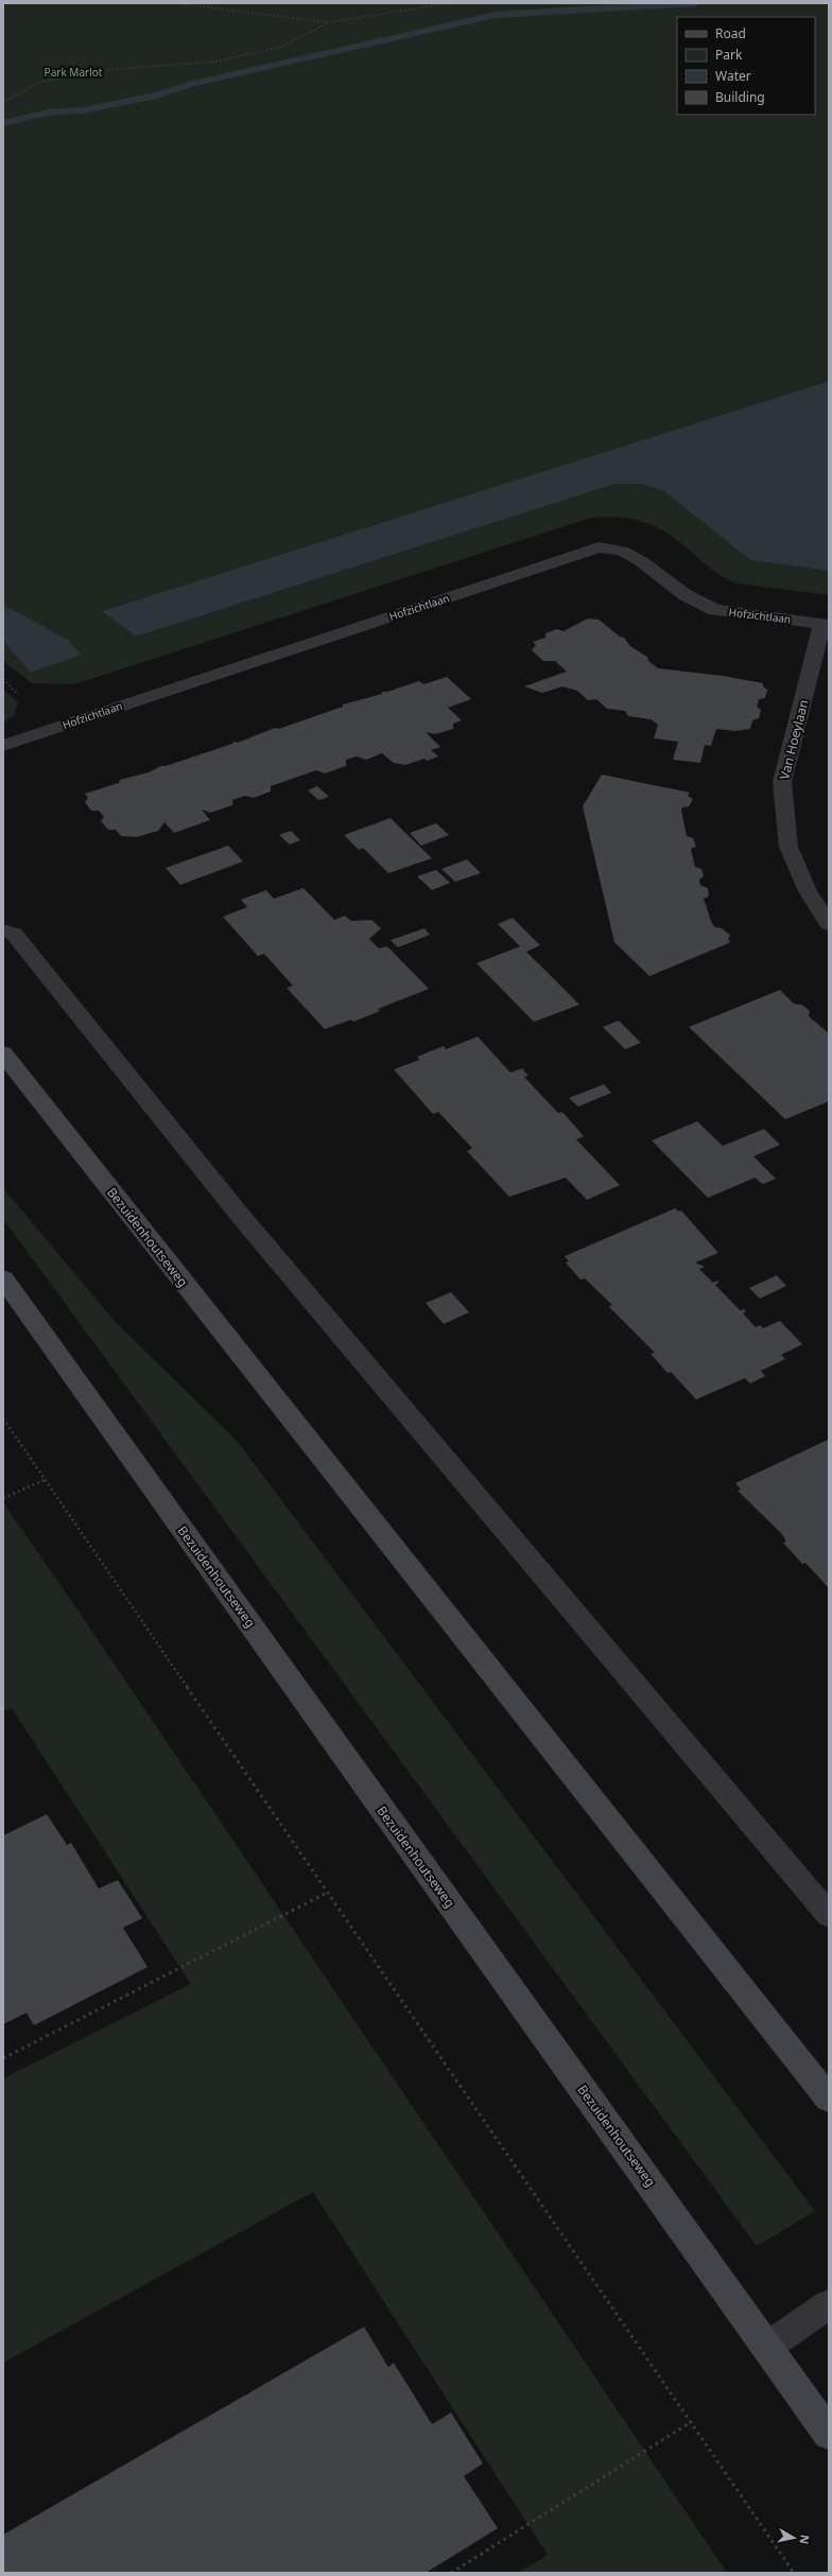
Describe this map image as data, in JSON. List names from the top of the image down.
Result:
{
  "streets": {
    "main road": ["Bezuidenhoutseweg"],
    "street": ["Hofzichtlaan", "Van Hoeylaan"]
  },
  "crossings": [
    ["Hofzichtlaan", "Van Hoeylaan"]
  ],
  "parks": ["Park Marlot"],
  "legend": [
    "Road",
    "Park",
    "Water",
    "Building"
  ],
  "north": "right"
}
